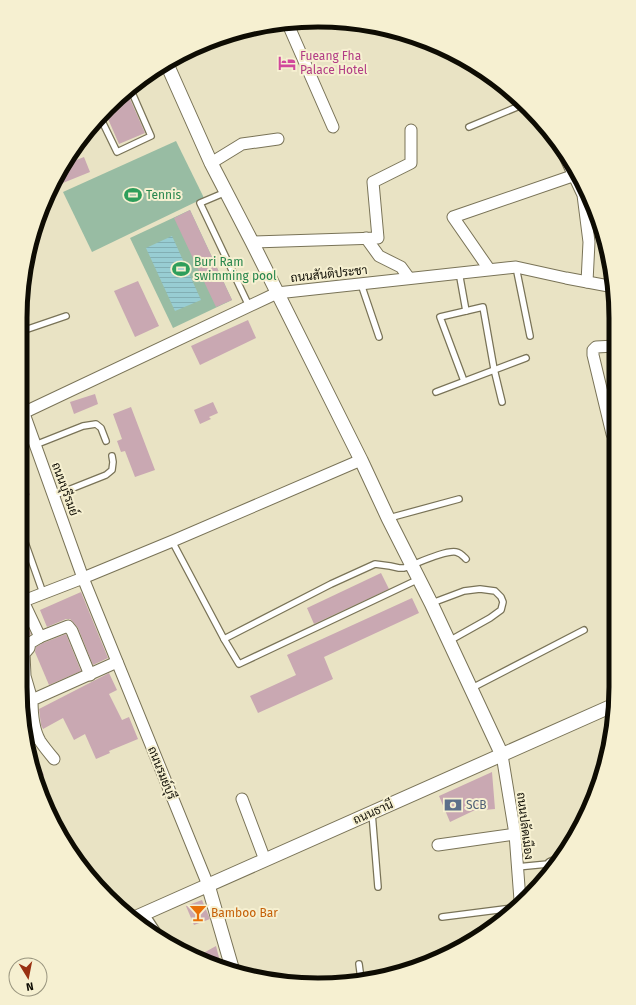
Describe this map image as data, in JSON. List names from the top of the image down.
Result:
{
  "streets": {
    "street": [
      "ถนนสันติประชา",
      "ถนนบุรีรมย์",
      "ถนนรมย์บุรี",
      "ถนนธานี",
      "ถนนปลัดเมือง"
    ]
  },
  "crossings": [
    ["ถนนบุรีรมย์", "ถนนรมย์บุรี"],
    ["ถนนรมย์บุรี", "ถนนธานี"],
    ["ถนนธานี", "ถนนปลัดเมือง"]
  ],
  "places": {
    "hotel": ["Fueang Fha Palace Hotel"],
    "sports": ["Tennis", "Buri Ram swimming pool"],
    "bank": ["SCB"],
    "bar": ["Bamboo Bar"]
  },
  "north": "bottom"
}
